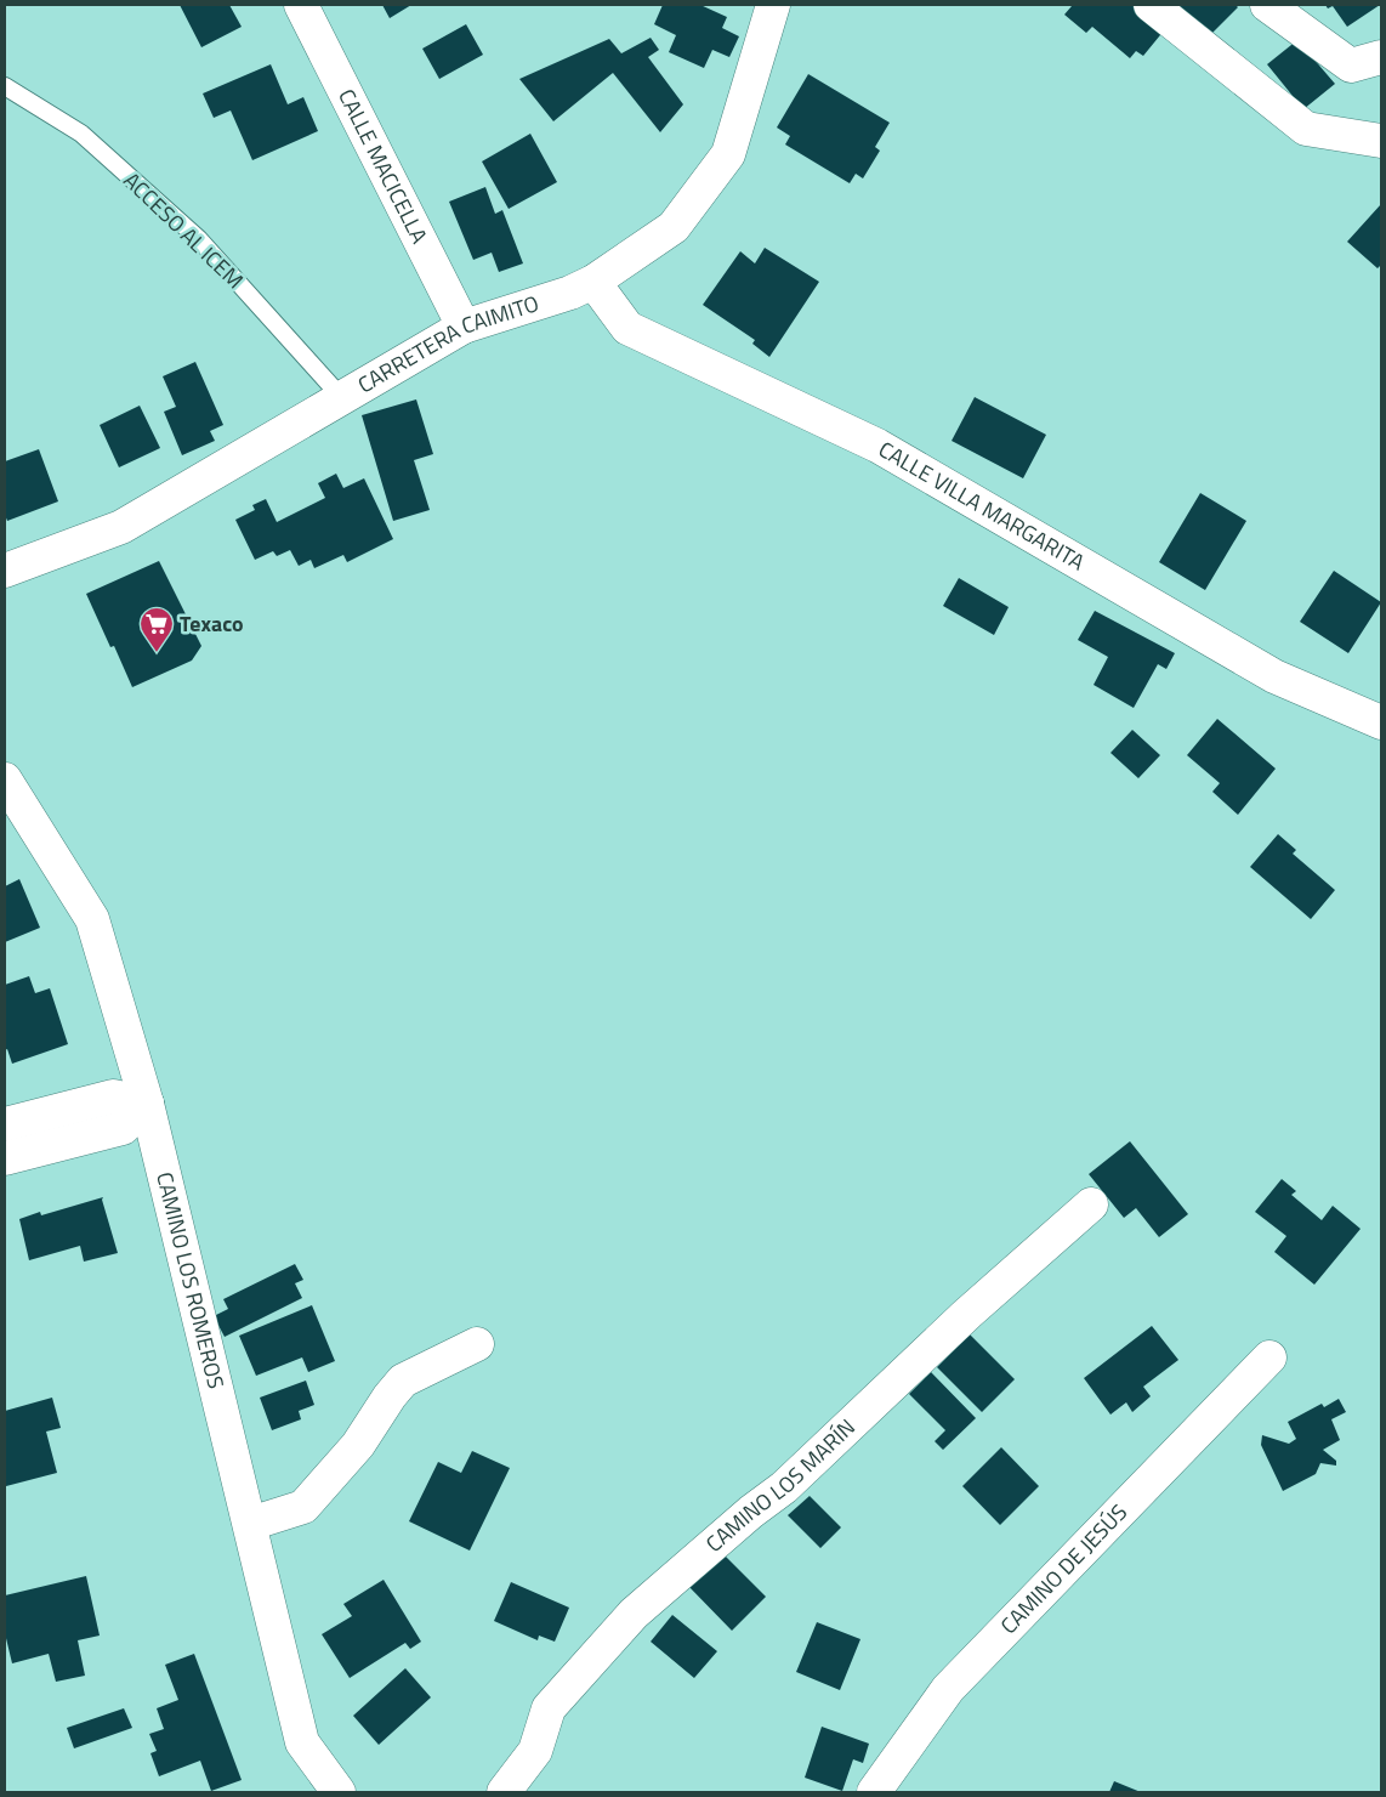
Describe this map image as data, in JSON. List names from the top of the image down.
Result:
{
  "streets": {
    "street": [
      "CALLE MACICELLA",
      "CARRETERA CAIMITO",
      "CALLE VILLA MARGARITA",
      "CAMINO LOS ROMEROS",
      "CAMINO LOS MARÍN",
      "CAMINO DE JESÚS"
    ],
    "lane": ["ACCESO AL ICEM"]
  },
  "crossings": [
    ["CALLE MACICELLA", "CARRETERA CAIMITO"],
    ["ACCESO AL ICEM", "CARRETERA CAIMITO"],
    ["CARRETERA CAIMITO", "CALLE VILLA MARGARITA"]
  ],
  "places": {
    "supermarket": ["Texaco"]
  }
}
